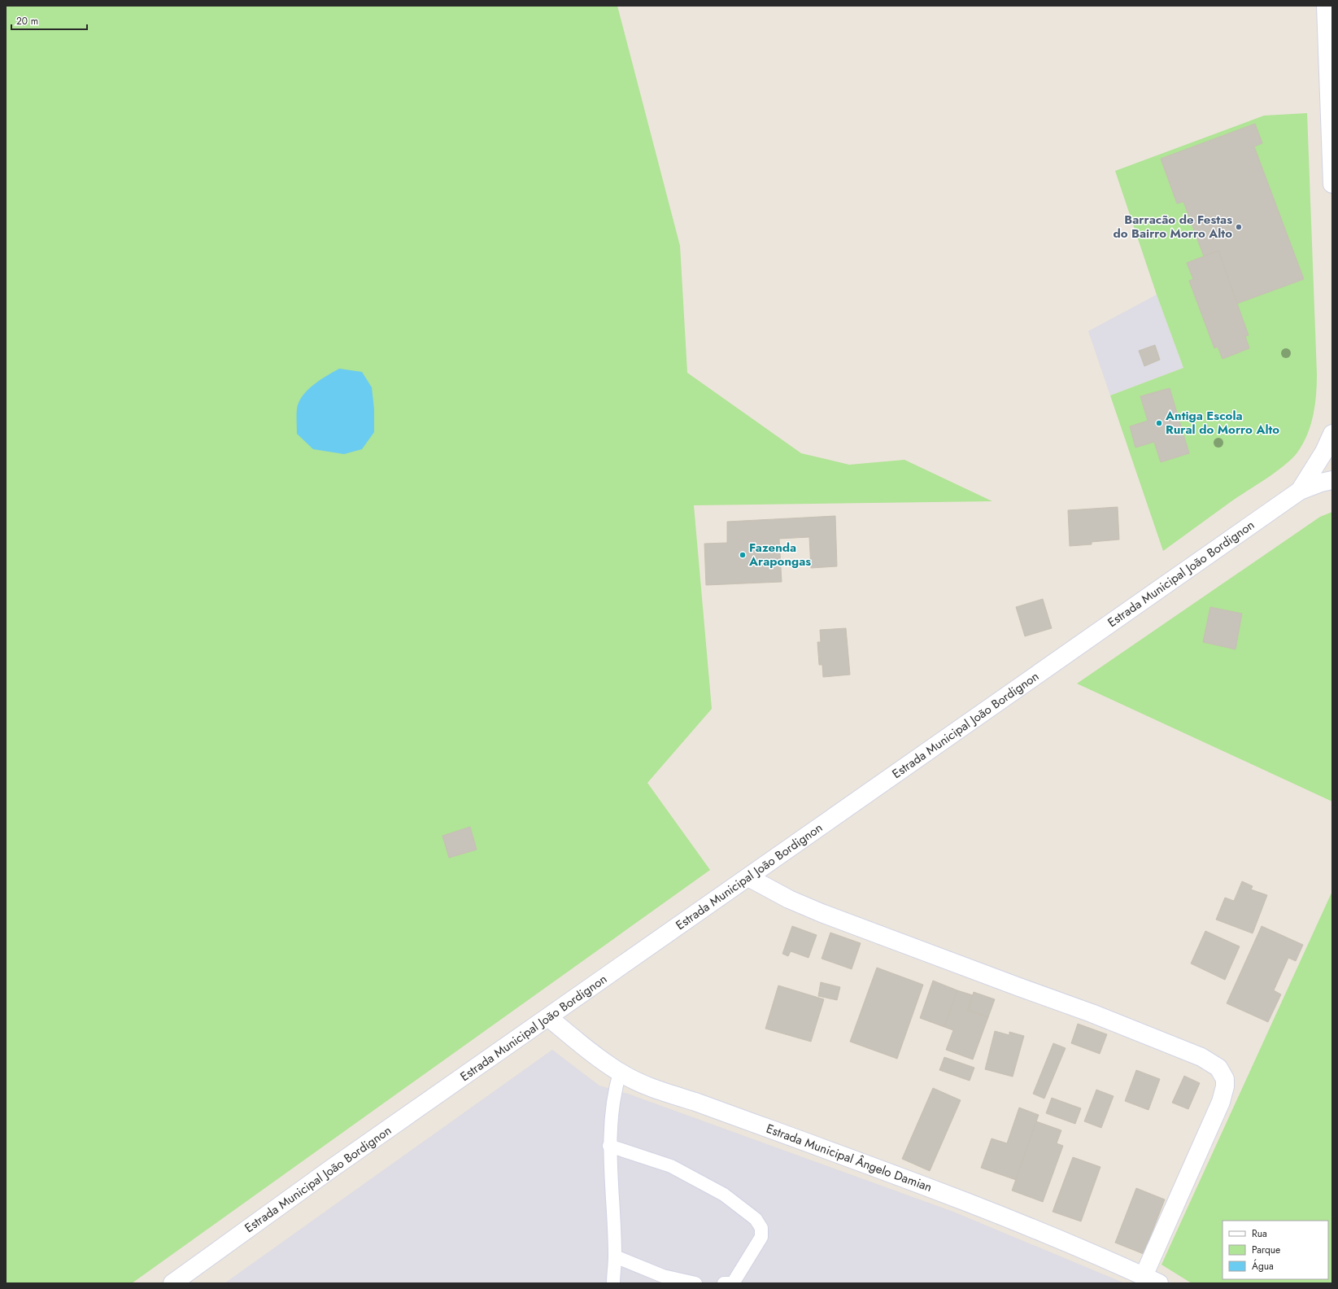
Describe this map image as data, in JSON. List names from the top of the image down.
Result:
{
  "streets": {
    "main road": ["Estrada Municipal João Bordignon", "Estrada Municipal Ângelo Damian"]
  },
  "crossings": [
    ["Estrada Municipal João Bordignon", "Estrada Municipal Ângelo Damian"]
  ],
  "places": ["Barracão de Festas do Bairro Morro Alto", "Antiga Escola Rural do Morro Alto", "Fazenda Arapongas"],
  "legend": ["Rua", "Parque", "Água"],
  "scale_bar": "20 m"
}
